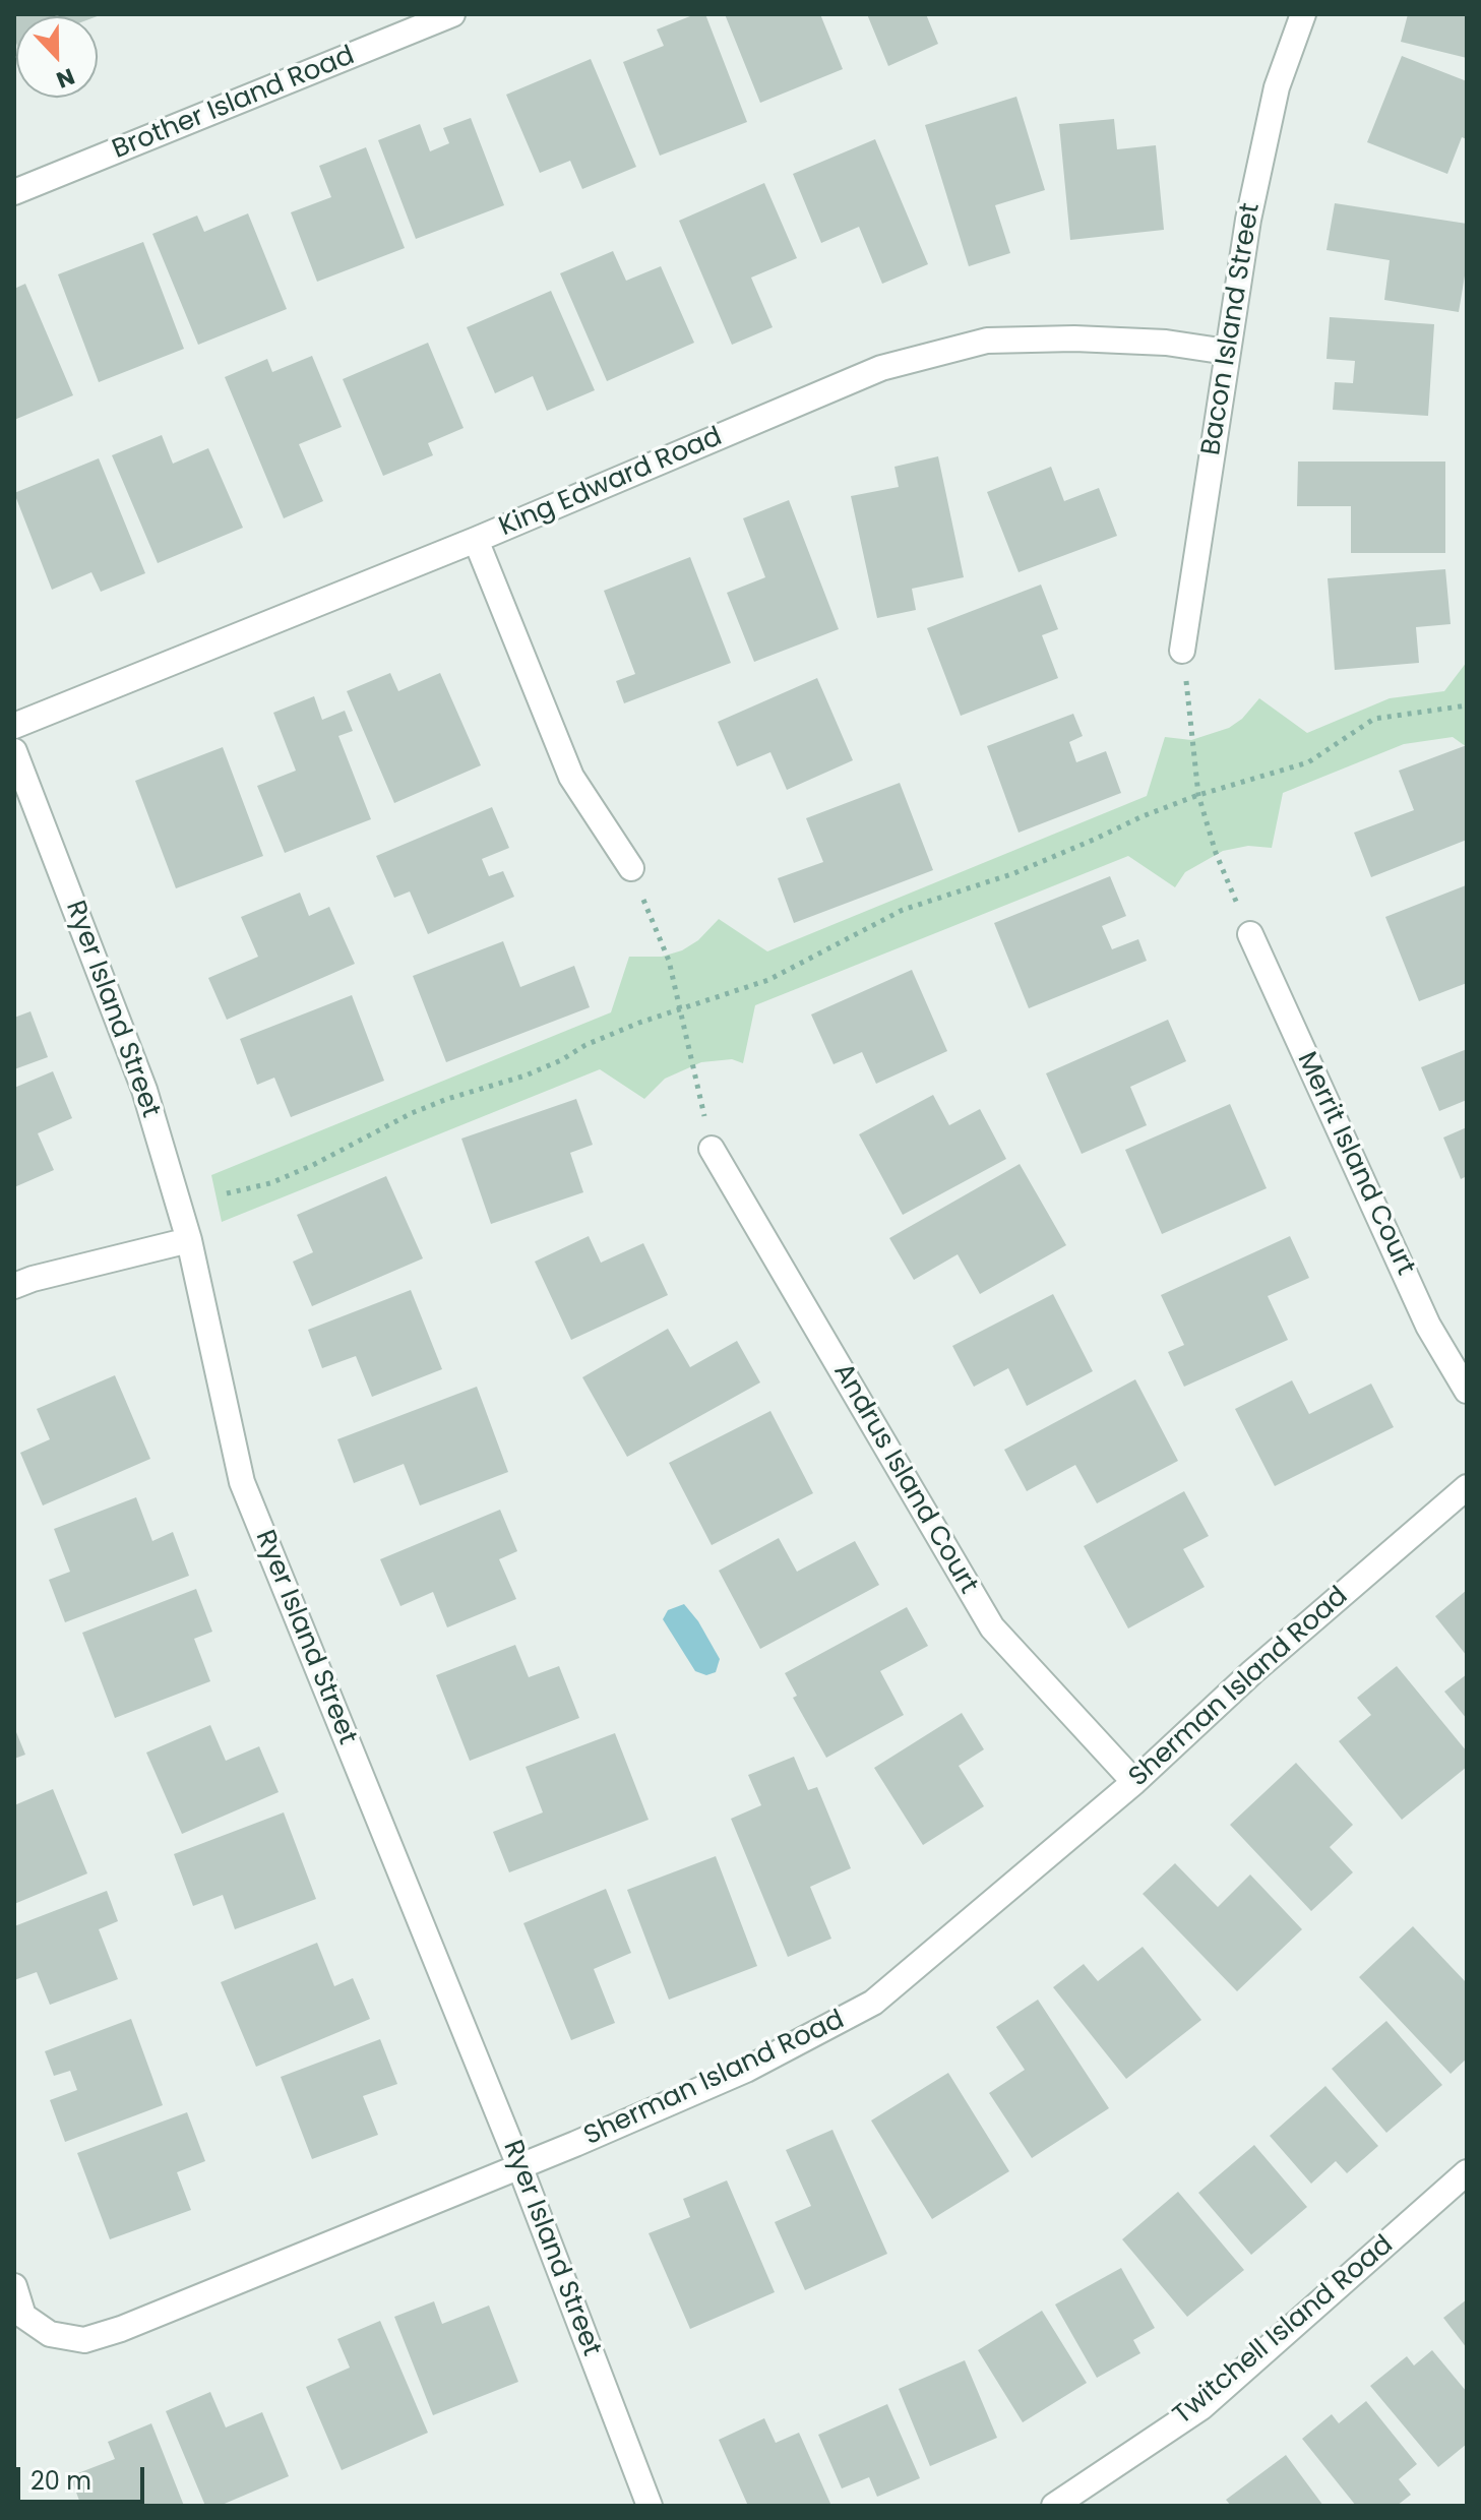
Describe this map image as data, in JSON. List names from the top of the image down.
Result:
{
  "streets": {
    "street": [
      "Brother Island Road",
      "Bacon Island Street",
      "King Edward Road",
      "Ryer Island Street",
      "Merrit Island Court",
      "Andrus Island Court",
      "Sherman Island Road",
      "Twitchell Island Road"
    ]
  },
  "crossings": [
    ["Bacon Island Street", "King Edward Road"],
    ["Ryer Island Street", "Sherman Island Road"],
    ["Andrus Island Court", "Sherman Island Road"]
  ],
  "scale_bar": "20 m",
  "north": "bottom"
}
